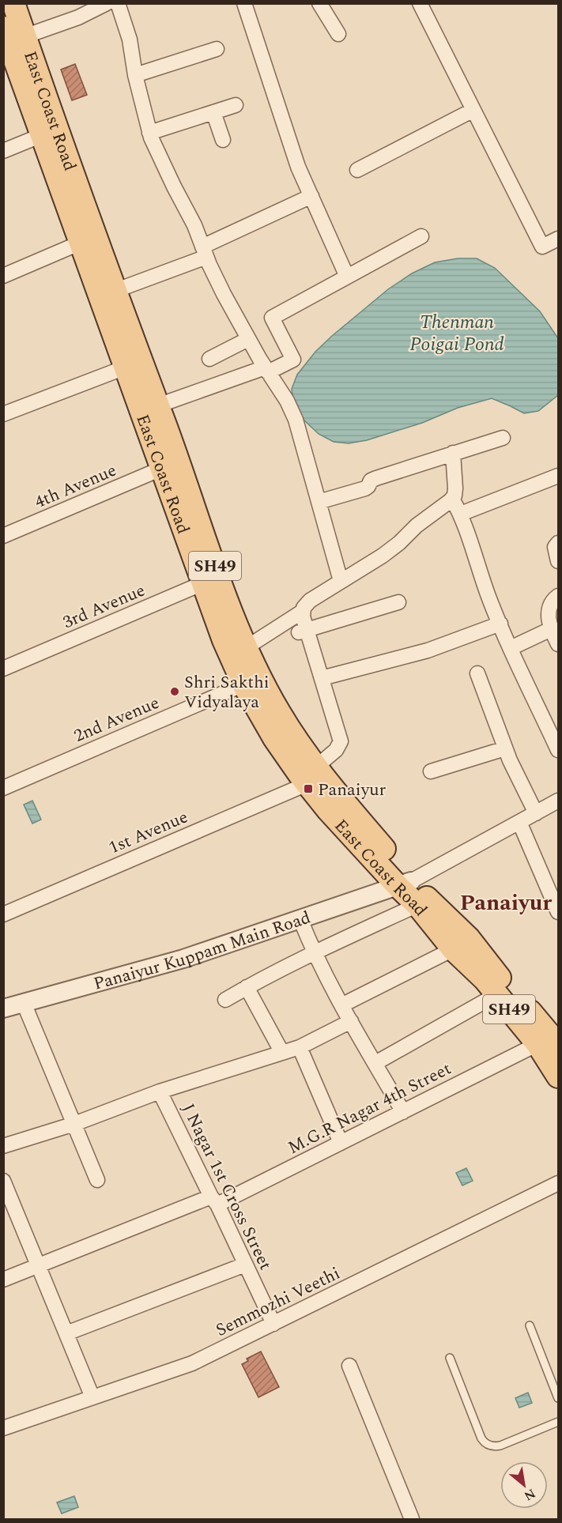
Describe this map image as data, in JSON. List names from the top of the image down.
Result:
{
  "streets": {
    "main road": ["East Coast Road", "SH49"],
    "street": [
      "4th Avenue",
      "3rd Avenue",
      "2nd Avenue",
      "1st Avenue",
      "Panaiyur Kuppam Main Road",
      "M.G.R Nagar 4th Street",
      "J Nagar 1st Cross Street",
      "Semmozhi Veethi"
    ]
  },
  "crossings": [
    ["East Coast Road", "4th Avenue"],
    ["East Coast Road", "3rd Avenue"],
    ["East Coast Road", "2nd Avenue"],
    ["East Coast Road", "1st Avenue"],
    ["East Coast Road", "Panaiyur Kuppam Main Road"],
    ["East Coast Road", "M.G.R Nagar 4th Street"],
    ["M.G.R Nagar 4th Street", "J Nagar 1st Cross Street"],
    ["J Nagar 1st Cross Street", "Semmozhi Veethi"]
  ],
  "districts": ["Panaiyur"],
  "water": ["Thenman Poigai Pond"],
  "places": {
    "other": ["Shri Sakthi Vidyalaya"],
    "transit": ["Panaiyur"]
  },
  "north": "bottom right"
}
